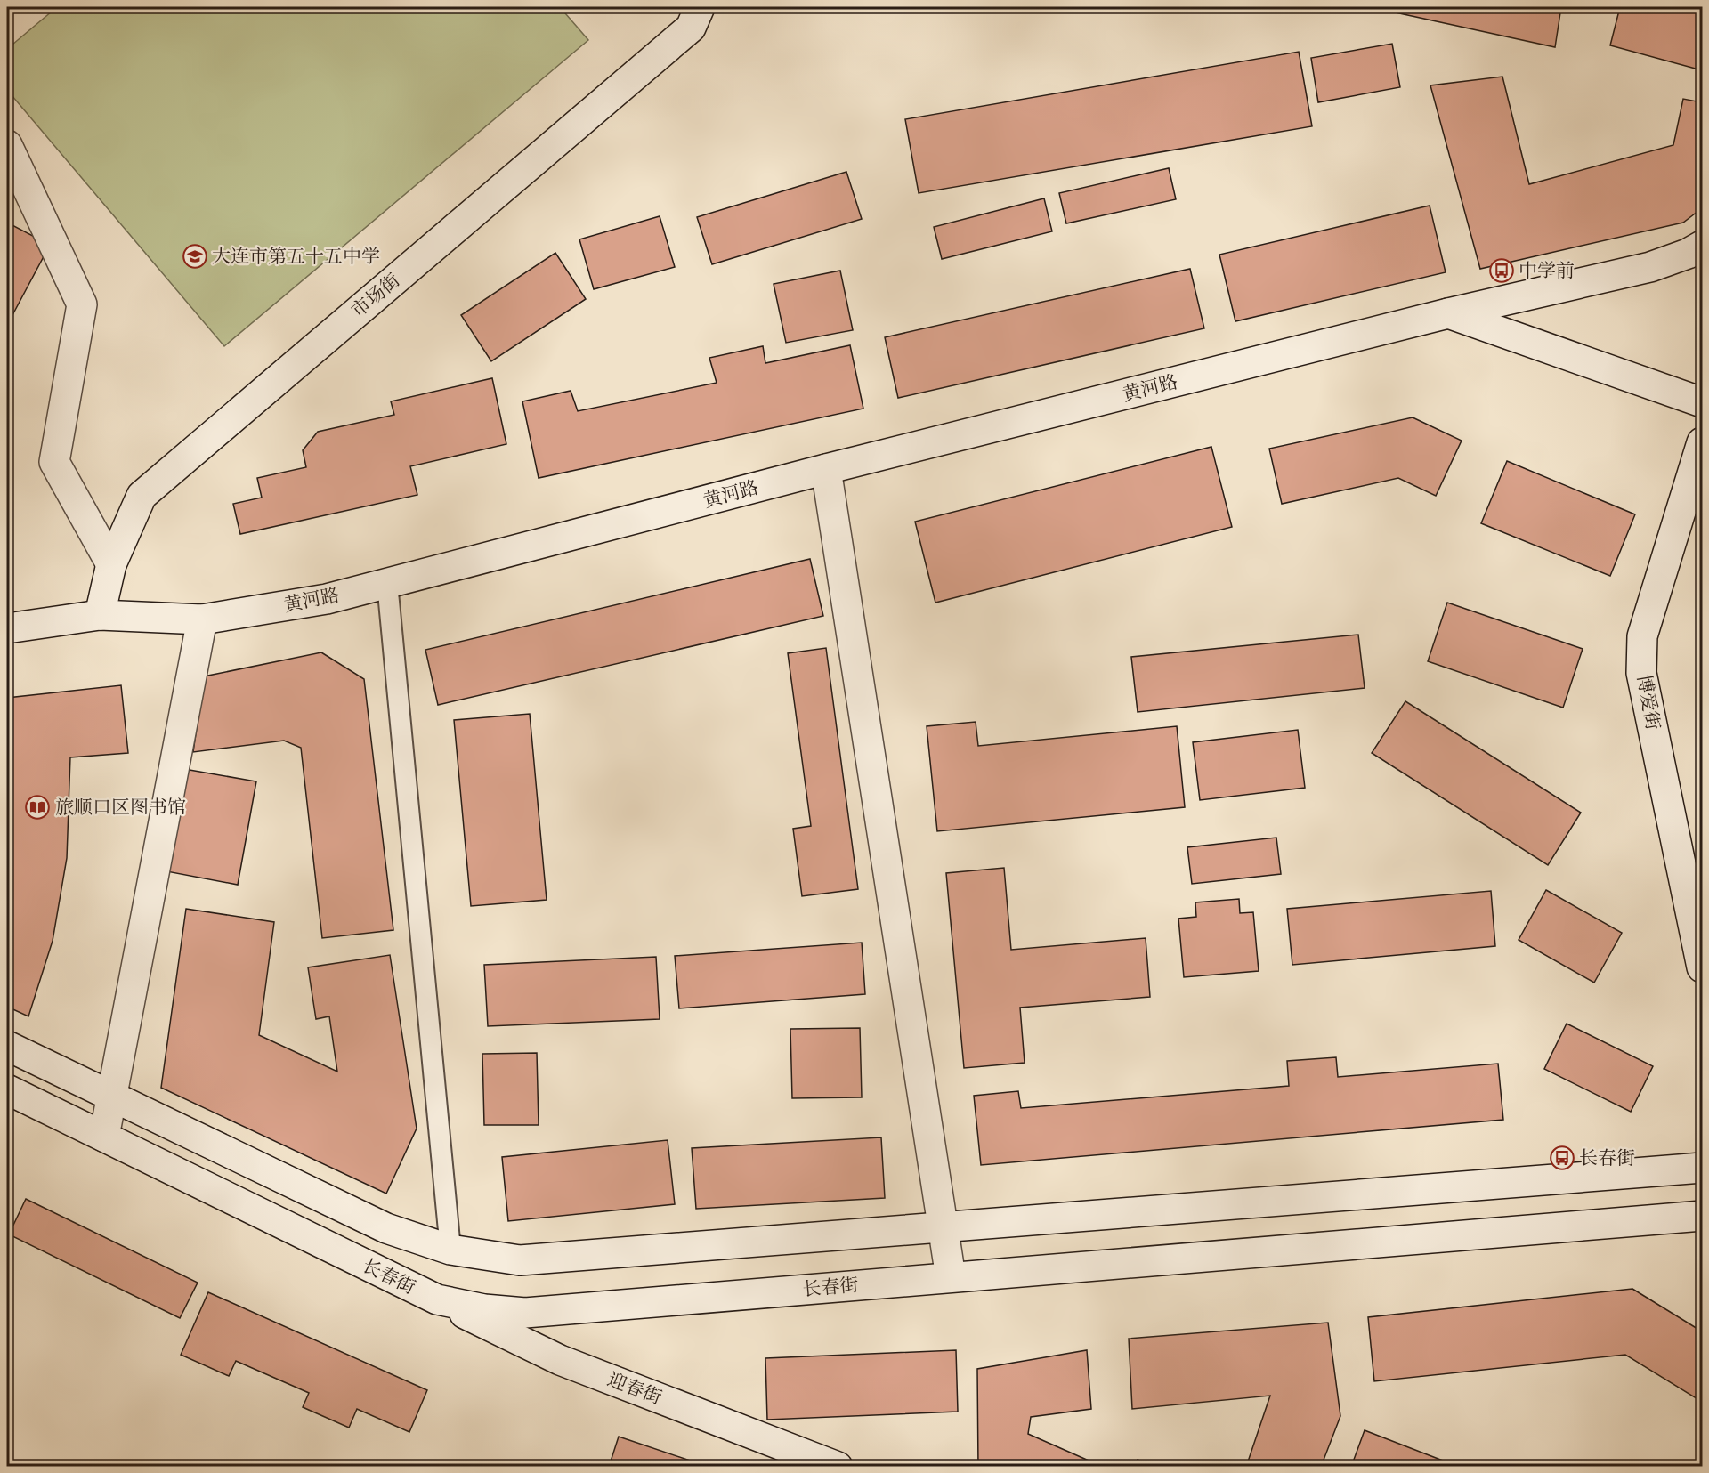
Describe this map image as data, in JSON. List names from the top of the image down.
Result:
{
  "streets": {
    "street": [
      "市场街",
      "黄河路",
      "博爱街",
      "长春街",
      "迎春街"
    ]
  },
  "crossings": [
    ["市场街", "黄河路"],
    ["长春街", "迎春街"]
  ],
  "places": {
    "school or university": ["大连市第五十五中学"],
    "bus stop": ["中学前", "长春街"],
    "library": ["旅顺口区图书馆"]
  }
}
